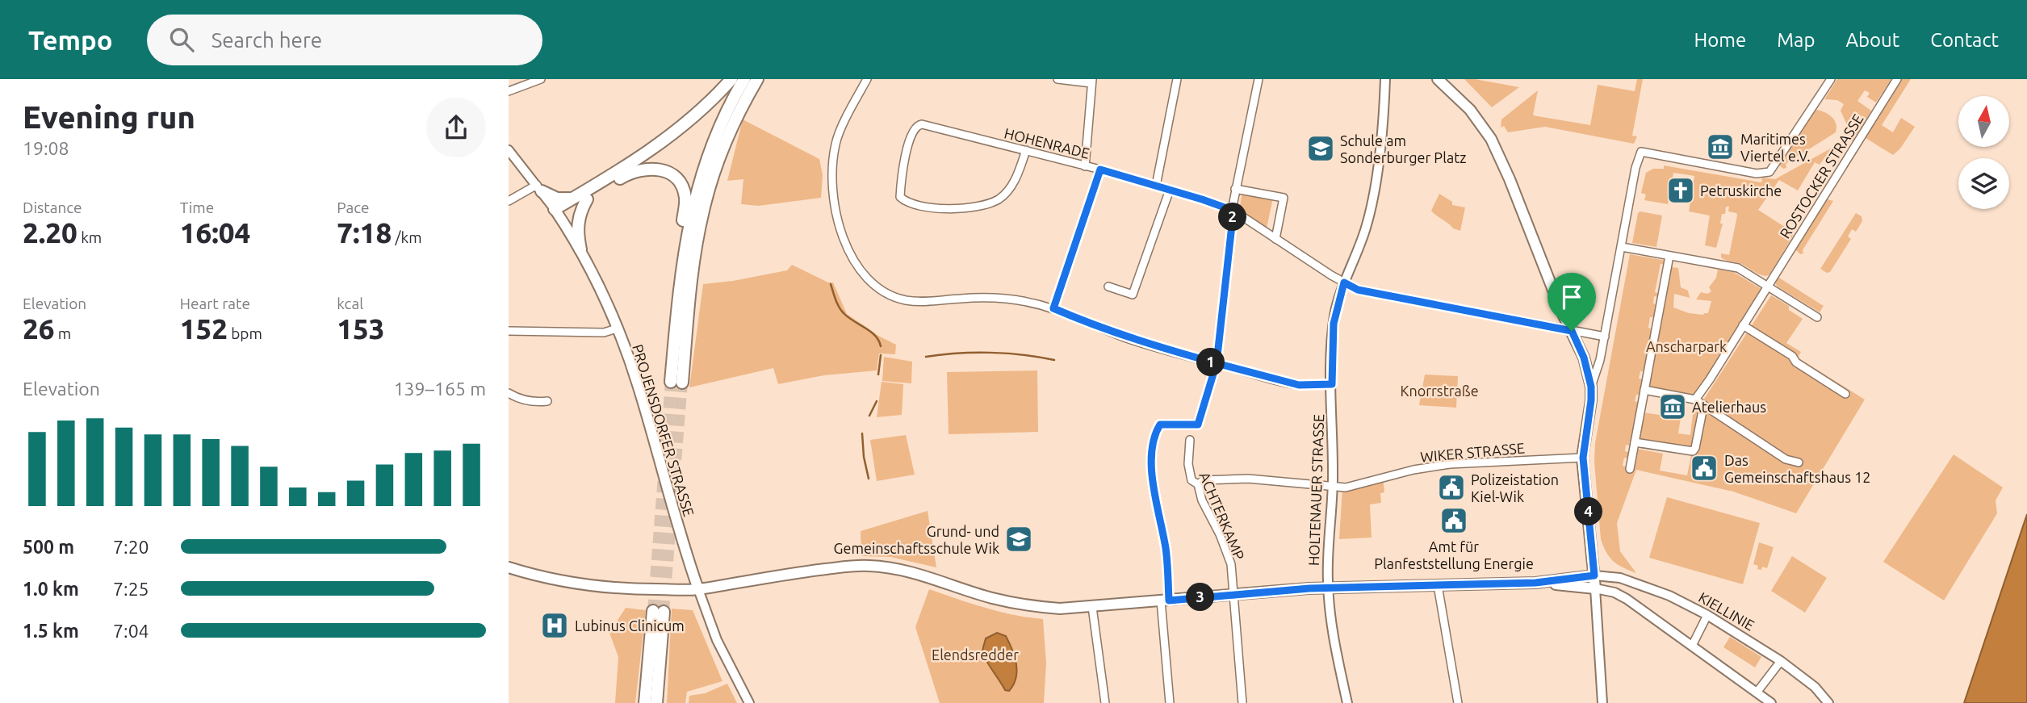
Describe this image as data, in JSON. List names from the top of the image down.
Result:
{
  "streets": {
    "main road": ["PROJENSDORFER STRASSE"],
    "street": [
      "HOHENRADE",
      "ROSTOCKER STRASSE",
      "WIKER STRASSE",
      "HOLTENAUER STRASSE",
      "ACHTERKAMP",
      "KIELLINIE"
    ]
  },
  "crossings": [
    ["HOHENRADE", "HOLTENAUER STRASSE"],
    ["WIKER STRASSE", "HOLTENAUER STRASSE"],
    ["WIKER STRASSE", "ACHTERKAMP"]
  ],
  "parks": ["Anscharpark", "Knorrstraße", "Elendsredder"],
  "places": {
    "museum": ["Maritimes Viertel e.V.", "Atelierhaus"],
    "school or university": ["Schule am Sonderburger Platz", "Grund- und Gemeinschaftsschule Wik"],
    "church": ["Petruskirche"],
    "public building": ["Das Gemeinschaftshaus 12", "Polizeistation Kiel-Wik", "Amt für Planfeststellung Energie"],
    "hospital": ["Lubinus Clinicum"]
  },
  "north": "top",
  "page": {
    "header": "Tempo",
    "search": "Search here",
    "nav": [
      "Home",
      "Map",
      "About",
      "Contact"
    ],
    "heading": ["Evening run", "19:08"],
    "stats": [
      ["Distance", "2.20 km"],
      ["Time", "16:04"],
      ["Pace", "7:18 /km"],
      ["Elevation", "26 m"],
      ["Heart rate", "152 bpm"],
      ["kcal", "153"]
    ],
    "pins": [
      "2",
      "1",
      "4",
      "3"
    ],
    "chart": ["Elevation", "139–165 m"],
    "list": [
      {
        "name": "500 m",
        "note": "7:20"
      },
      {
        "name": "1.0 km",
        "note": "7:25"
      },
      {
        "name": "1.5 km",
        "note": "7:04"
      }
    ]
  }
}
